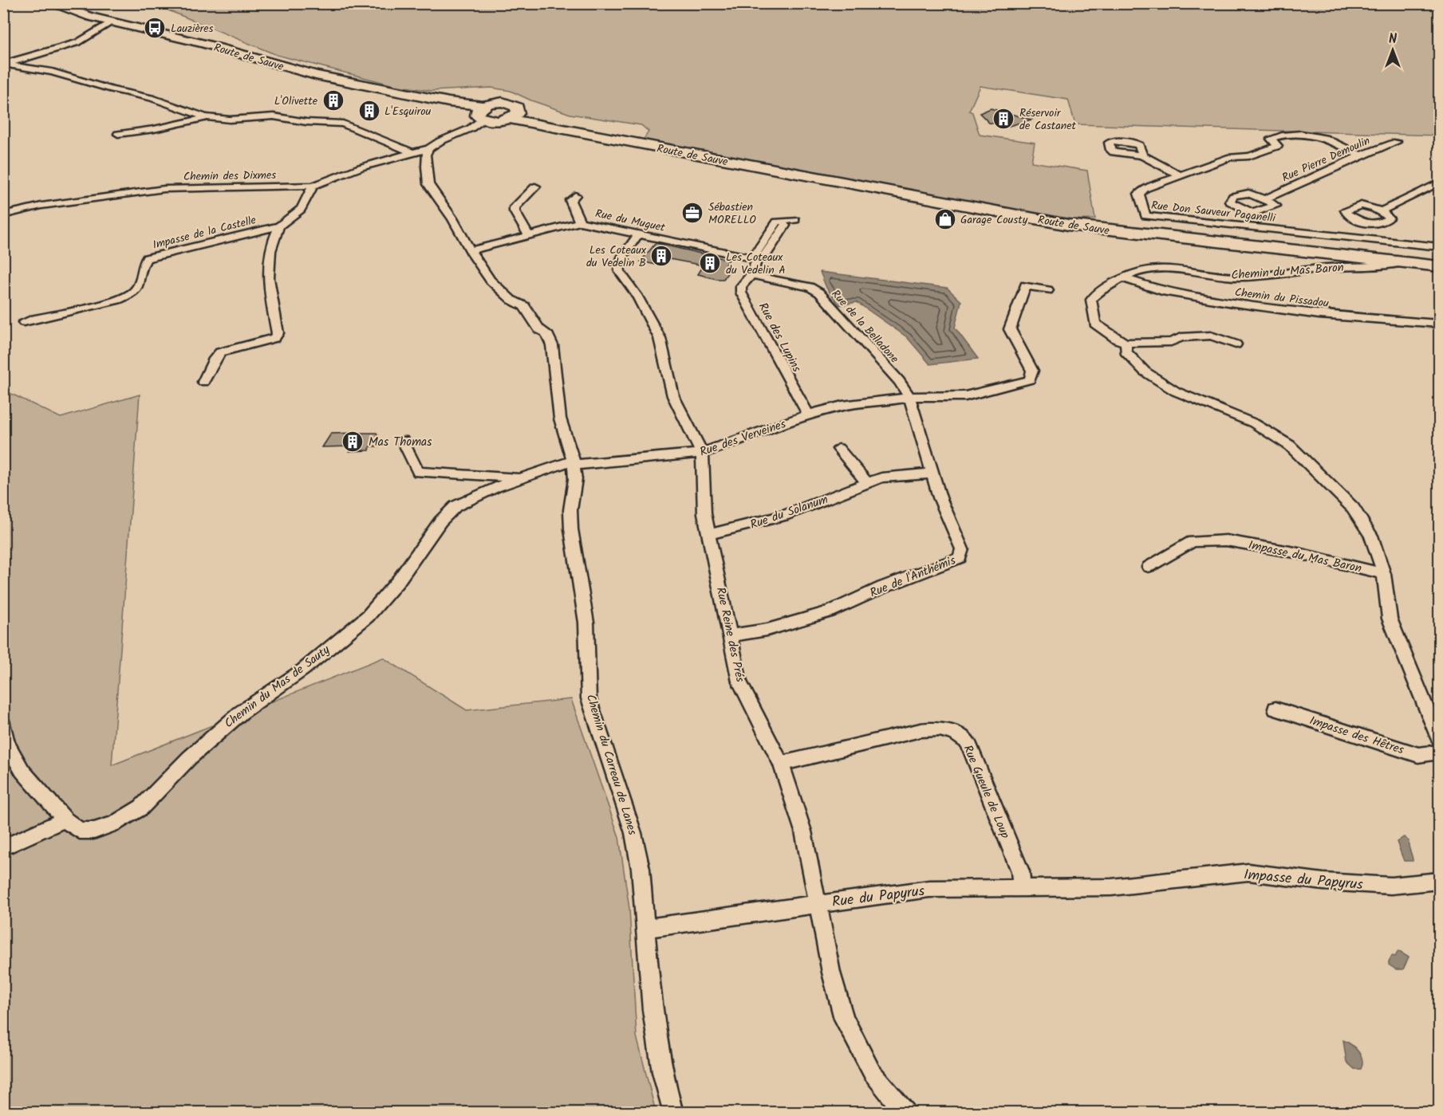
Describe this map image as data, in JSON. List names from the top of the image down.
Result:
{
  "streets": {
    "main road": ["Route de Sauve"],
    "street": [
      "Rue Pierre Demoulin",
      "Chemin des Dixmes",
      "Rue Don Sauveur Paganelli",
      "Rue du Muguet",
      "Impasse de la Castelle",
      "Chemin du Mas Baron",
      "Chemin du Pissadou",
      "Rue de la Belladone",
      "Rue des Lupins",
      "Rue des Verveines",
      "Rue du Solanum",
      "Impasse du Mas Baron",
      "Rue de l'Anthémis",
      "Rue Reine des Prés",
      "Chemin du Mas de Sauty",
      "Impasse des Hêtres",
      "Chemin du Carreau de Lanes",
      "Rue Gueule de Loup",
      "Impasse du Papyrus",
      "Rue du Papyrus"
    ]
  },
  "crossings": [
    ["Route de Sauve", "Chemin des Dixmes"],
    ["Route de Sauve", "Chemin du Mas Baron"],
    ["Rue Pierre Demoulin", "Rue Don Sauveur Paganelli"],
    ["Chemin des Dixmes", "Impasse de la Castelle"],
    ["Chemin des Dixmes", "Chemin du Carreau de Lanes"],
    ["Rue du Muguet", "Rue Reine des Prés"],
    ["Rue du Muguet", "Chemin du Carreau de Lanes"],
    ["Chemin du Mas Baron", "Chemin du Pissadou"],
    ["Rue de la Belladone", "Rue des Lupins"],
    ["Rue de la Belladone", "Rue des Verveines"],
    ["Rue de la Belladone", "Rue de l'Anthémis"],
    ["Rue des Lupins", "Rue des Verveines"],
    ["Rue des Verveines", "Rue de l'Anthémis"],
    ["Rue des Verveines", "Rue Reine des Prés"],
    ["Rue des Verveines", "Chemin du Mas de Sauty"],
    ["Rue des Verveines", "Chemin du Carreau de Lanes"],
    ["Rue du Solanum", "Rue de l'Anthémis"],
    ["Rue du Solanum", "Rue Reine des Prés"],
    ["Rue de l'Anthémis", "Rue Reine des Prés"],
    ["Rue Reine des Prés", "Rue Gueule de Loup"],
    ["Rue Reine des Prés", "Rue du Papyrus"],
    ["Chemin du Mas de Sauty", "Chemin du Carreau de Lanes"],
    ["Chemin du Carreau de Lanes", "Rue du Papyrus"],
    ["Rue Gueule de Loup", "Rue du Papyrus"],
    ["Impasse du Papyrus", "Rue du Papyrus"]
  ],
  "places": {
    "bus stop": ["Lauzières"],
    "building": [
      "L'Olivette",
      "L'Esquirou",
      "Réservoir de Castanet",
      "Les Coteaux du Vedelin B",
      "Les Coteaux du Vedelin A",
      "Mas Thomas"
    ],
    "office": ["Sébastien MORELLO"],
    "shop": ["Garage Cousty"]
  },
  "north": "top"
}
